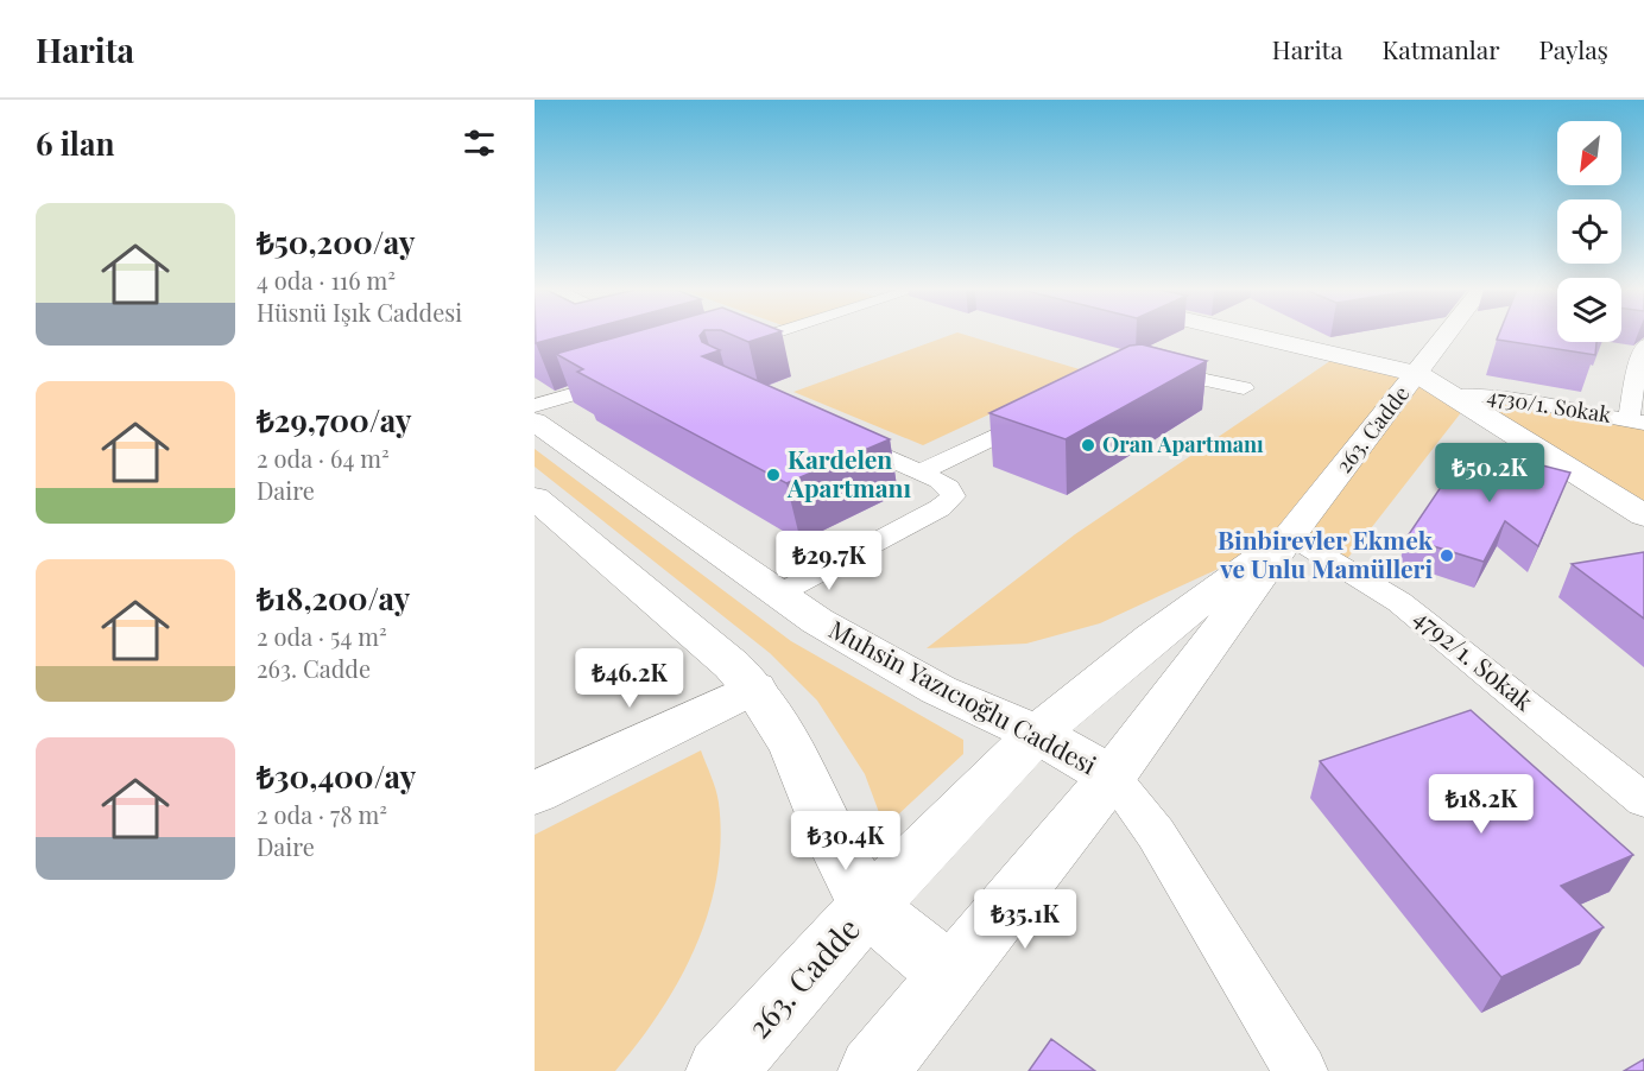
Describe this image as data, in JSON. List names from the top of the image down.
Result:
{
  "streets": {
    "street": ["263. Cadde", "Muhsin Yazıcıoğlu Caddesi"],
    "lane": ["4730/1. Sokak", "4792/1. Sokak"]
  },
  "crossings": [
    ["263. Cadde", "4792/1. Sokak"],
    ["263. Cadde", "Muhsin Yazıcıoğlu Caddesi"]
  ],
  "places": ["Oran Apartmanı", "Kardelen Apartmanı", "Binbirevler Ekmek ve Unlu Mamülleri"],
  "north": "bottom left",
  "page": {
    "header": "Harita",
    "nav": ["Harita", "Katmanlar", "Paylaş"],
    "heading": "6 ilan",
    "list": [
      {
        "name": "₺50,200/ay",
        "note": "4 oda · 116 m² · Hüsnü Işık Caddesi"
      },
      {
        "name": "₺29,700/ay",
        "note": "2 oda · 64 m² · Daire"
      },
      {
        "name": "₺18,200/ay",
        "note": "2 oda · 54 m² · 263. Cadde"
      },
      {
        "name": "₺30,400/ay",
        "note": "2 oda · 78 m² · Daire"
      }
    ],
    "price": [
      "₺50.2K",
      "₺29.7K",
      "₺46.2K",
      "₺18.2K",
      "₺30.4K",
      "₺35.1K"
    ]
  }
}
